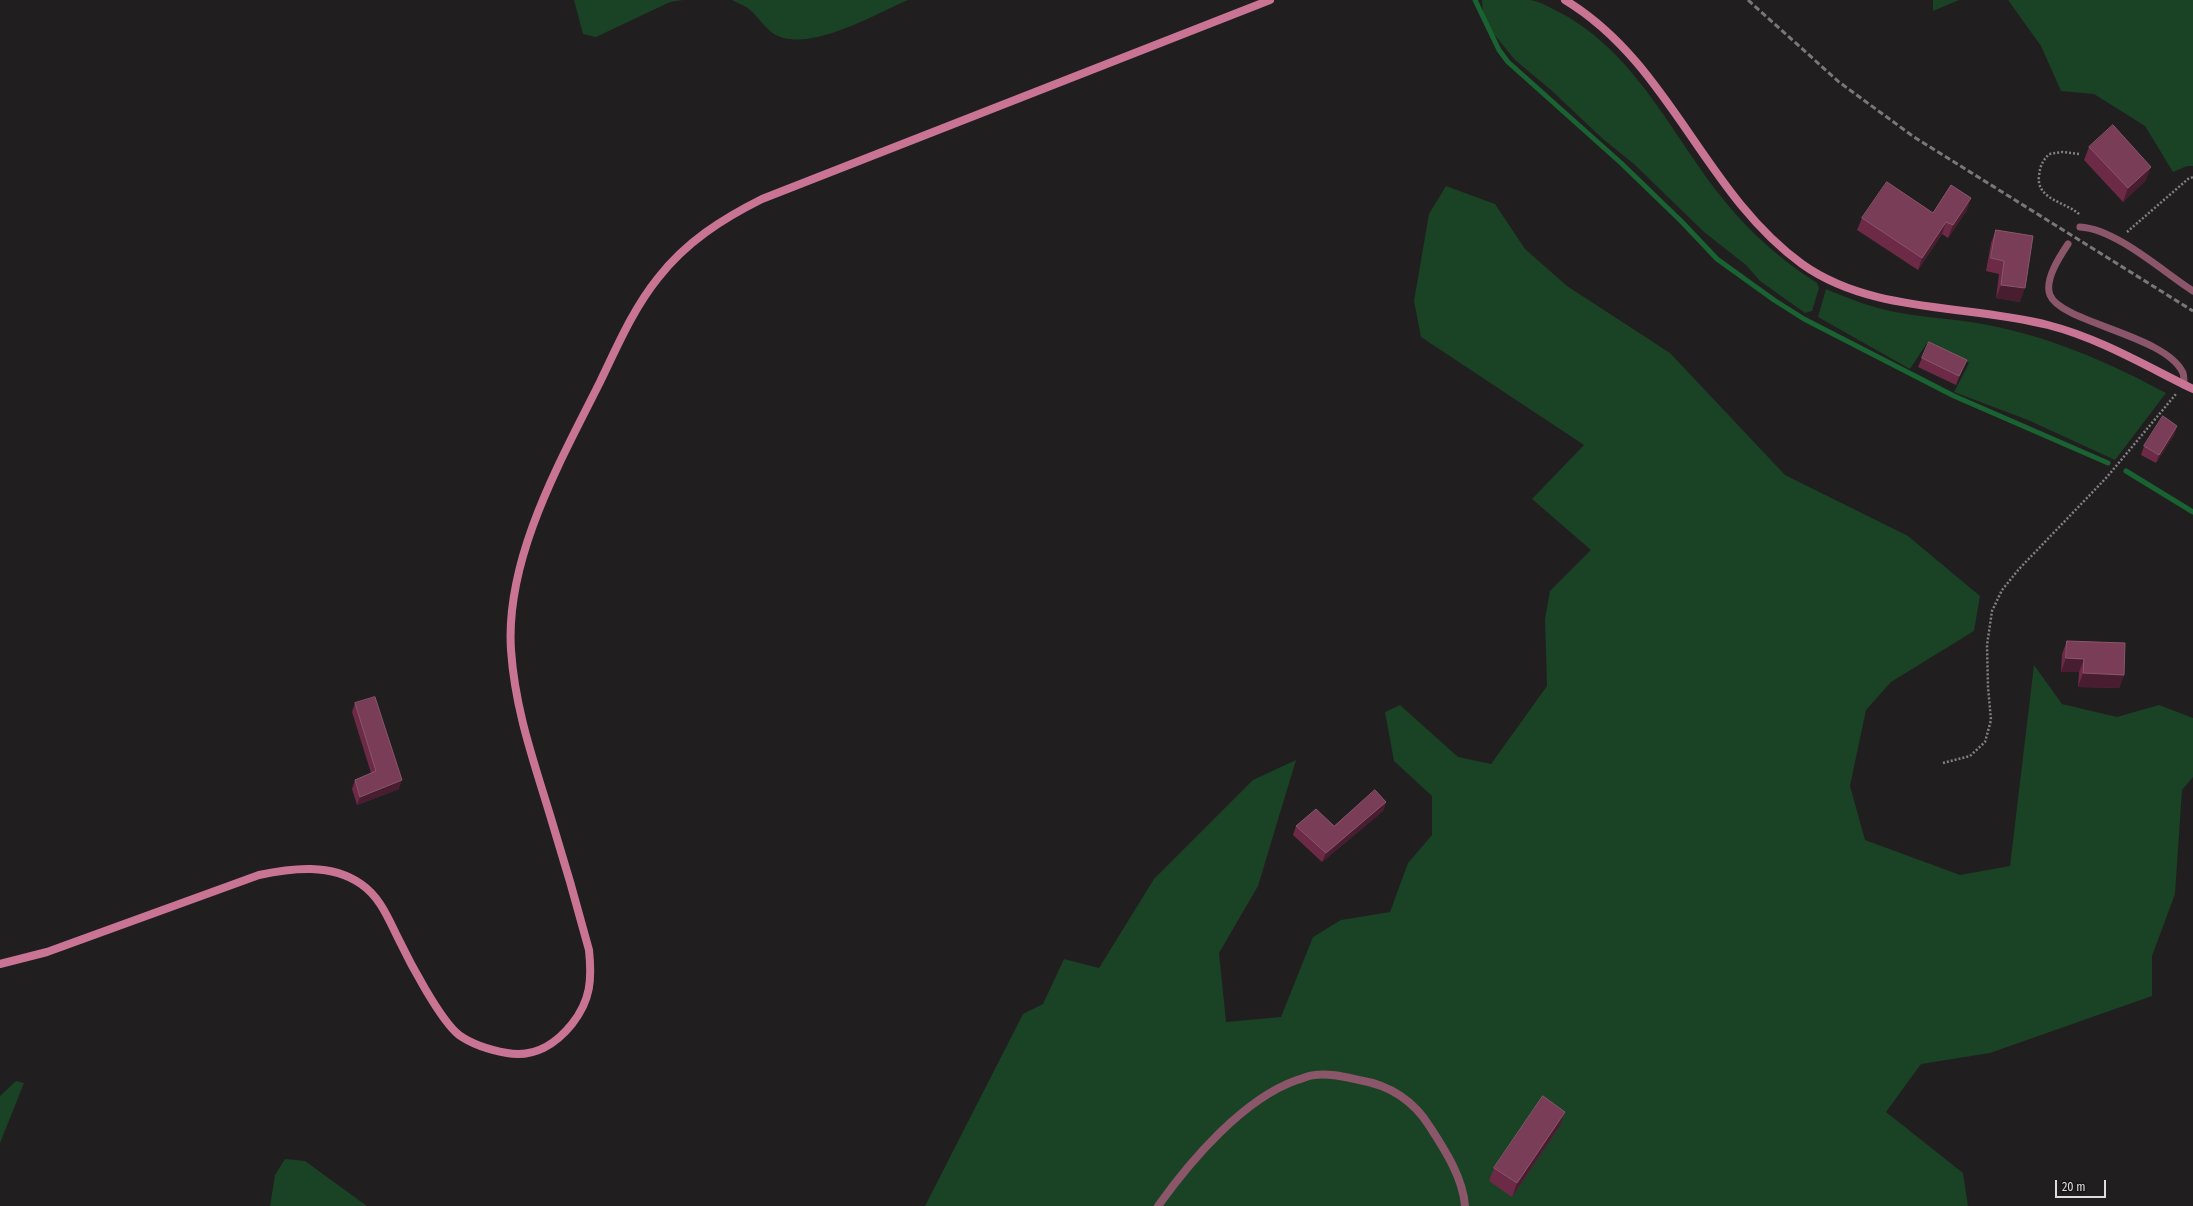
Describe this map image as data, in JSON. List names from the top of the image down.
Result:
{
  "scale_bar": "20 m"
}
